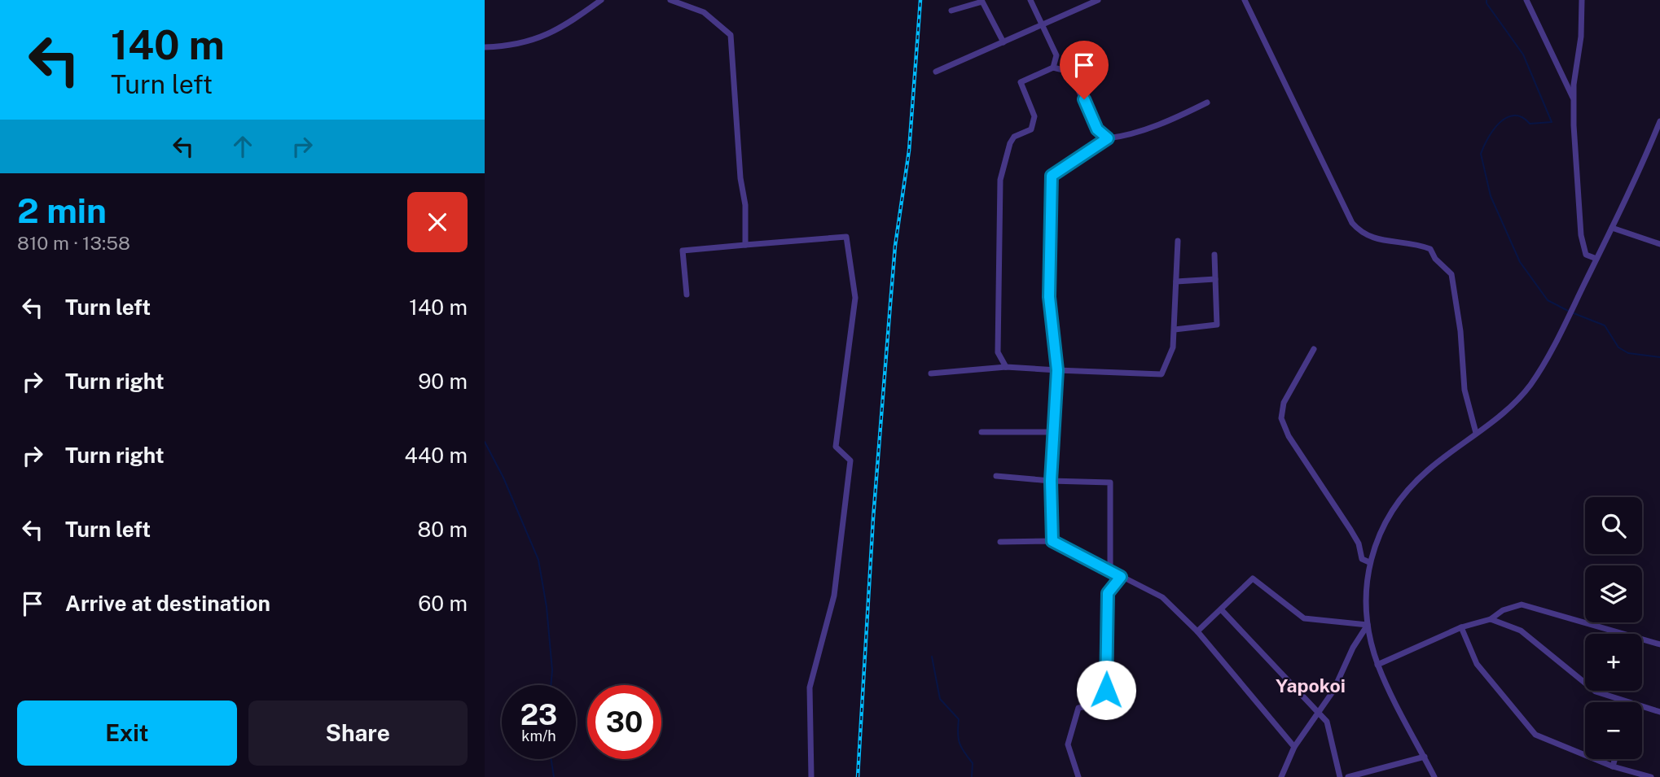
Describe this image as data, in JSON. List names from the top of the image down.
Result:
{
  "districts": ["Yapokoi"],
  "page": {
    "turn": ["140 m", "Turn left"],
    "heading": ["2 min", "810 m · 13:58"],
    "list": [
      {
        "name": "Turn left",
        "value": "140 m"
      },
      {
        "name": "Turn right",
        "value": "90 m"
      },
      {
        "name": "Turn right",
        "value": "440 m"
      },
      {
        "name": "Turn left",
        "value": "80 m"
      },
      {
        "name": "Arrive at destination",
        "value": "60 m"
      }
    ],
    "map_buttons": ["+", "−"],
    "speed": "23 km/h",
    "limit": "30",
    "buttons": ["Exit", "Share"]
  }
}
